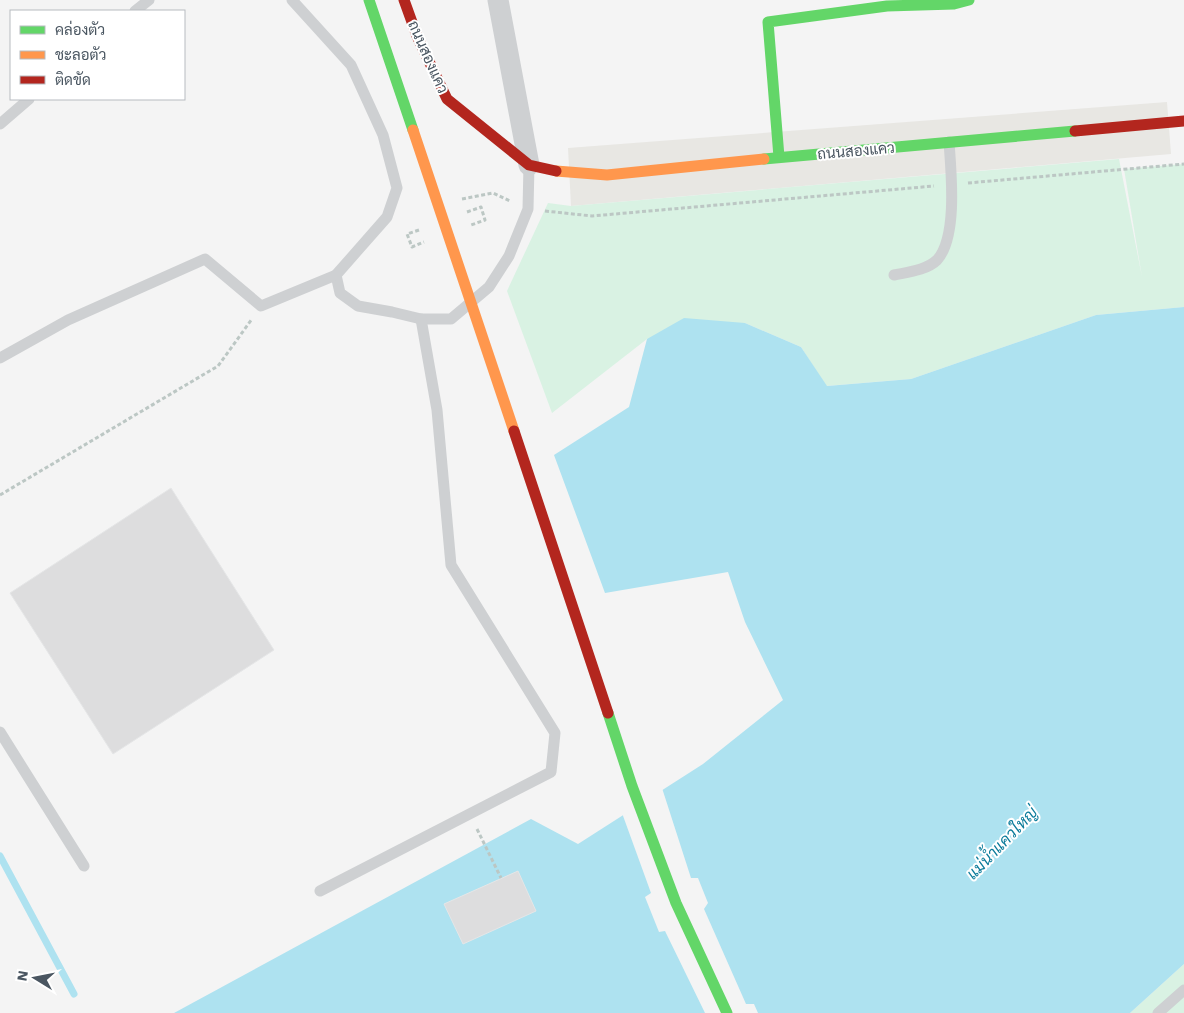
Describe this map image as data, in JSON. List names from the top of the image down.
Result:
{
  "streets": {
    "street": ["ถนนสองแคว"]
  },
  "water": ["แม่น้ำแควใหญ่"],
  "legend": ["คล่องตัว", "ชะลอตัว", "ติดขัด"],
  "north": "left"
}
